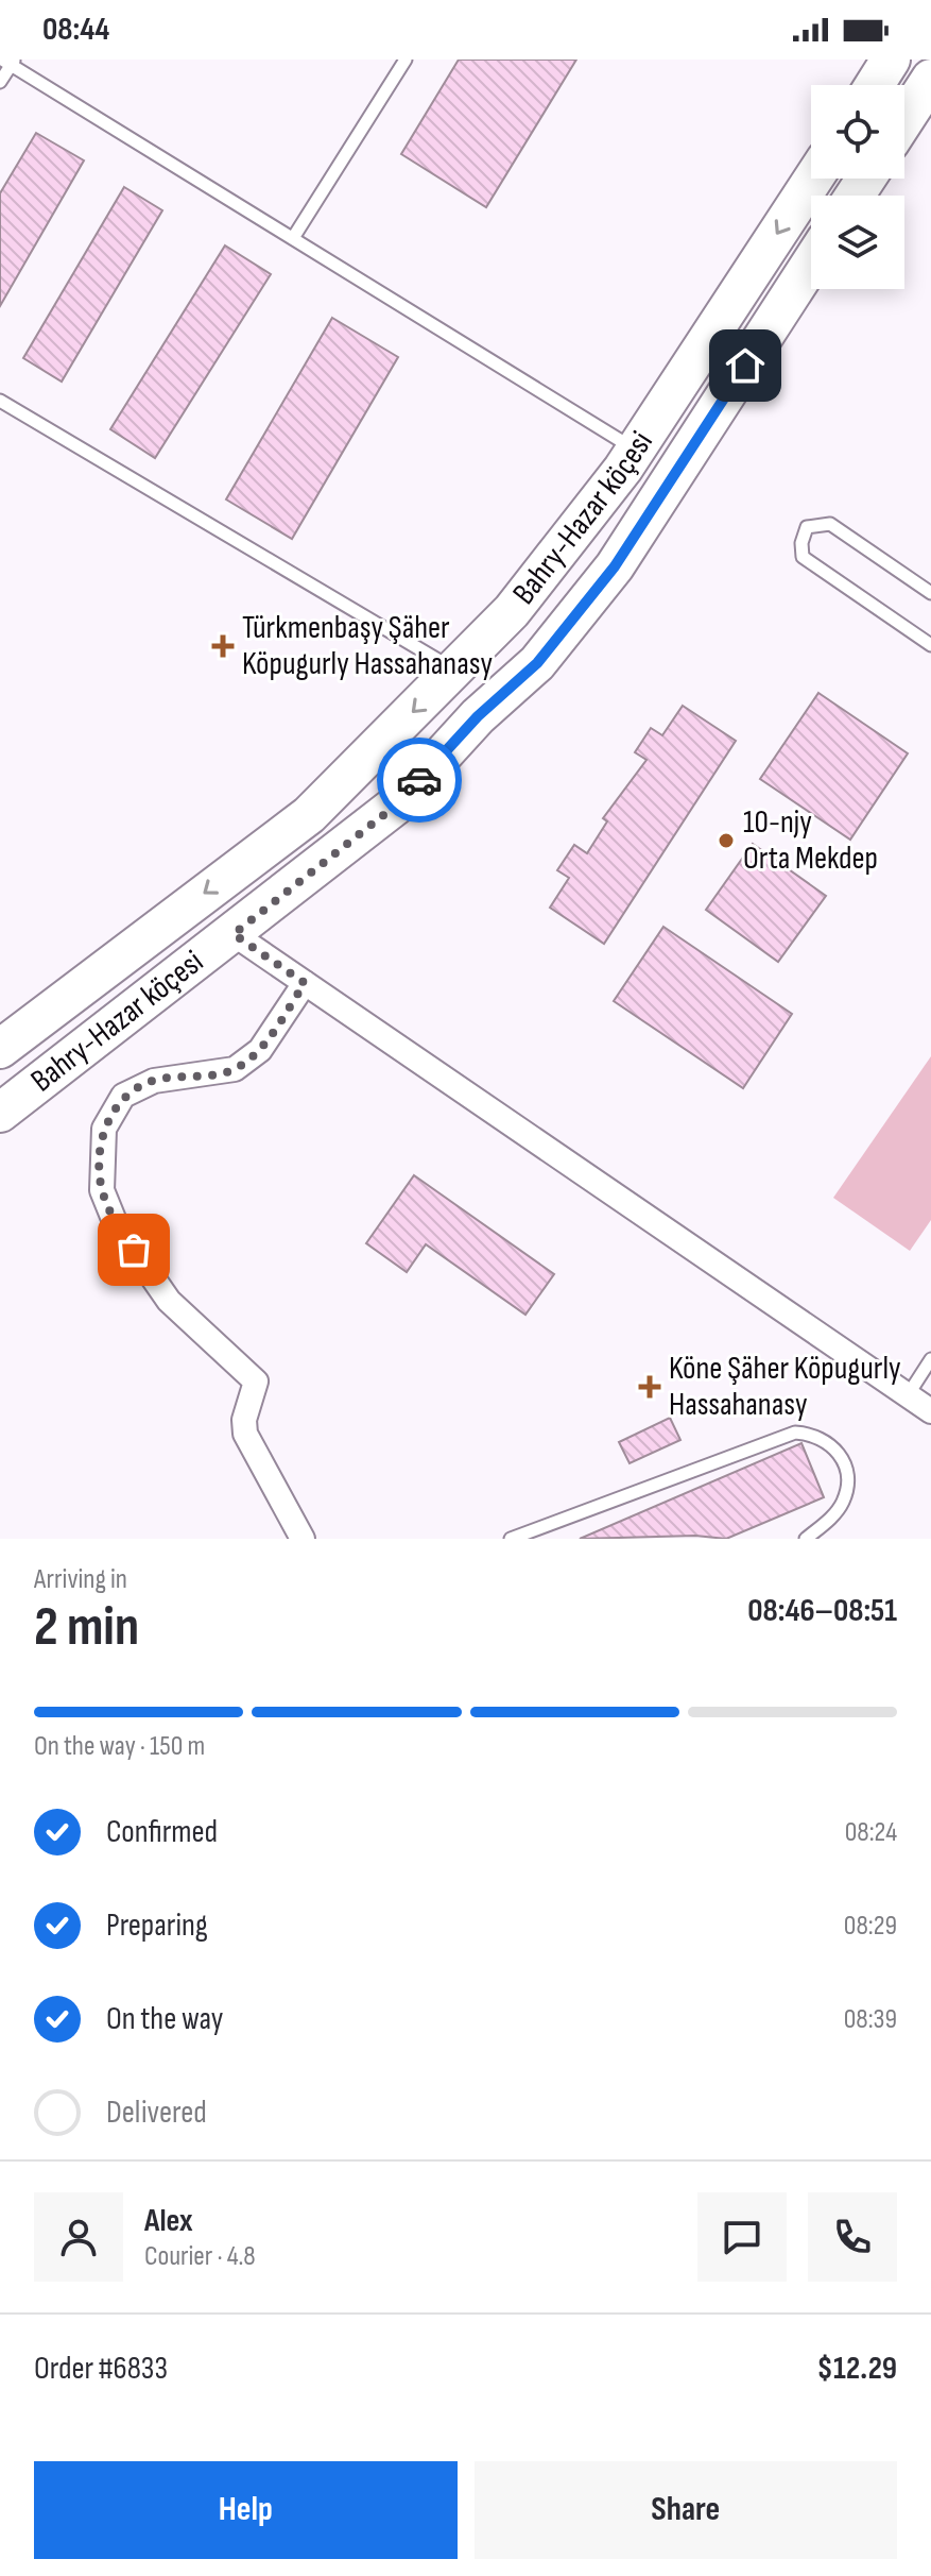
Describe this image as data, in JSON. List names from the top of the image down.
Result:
{
  "streets": {
    "highway": ["Bahry-Hazar köçesi"]
  },
  "places": {
    "health": ["Türkmenbaşy Şäher Köpugurly Hassahanasy", "Köne Şäher Köpugurly Hassahanasy"],
    "other": ["10-njy Orta Mekdep"]
  },
  "page": {
    "status": "08:44",
    "heading": ["2 min", "Arriving in", "08:46–08:51"],
    "panel": [
      "Alex",
      "Courier · 4.8",
      "Order #6833",
      "$12.29"
    ],
    "bar": "On the way · 150 m",
    "list": [
      ["Confirmed", "08:24"],
      ["Preparing", "08:29"],
      ["On the way", "08:39"],
      "Delivered"
    ],
    "buttons": ["Help", "Share"]
  }
}
